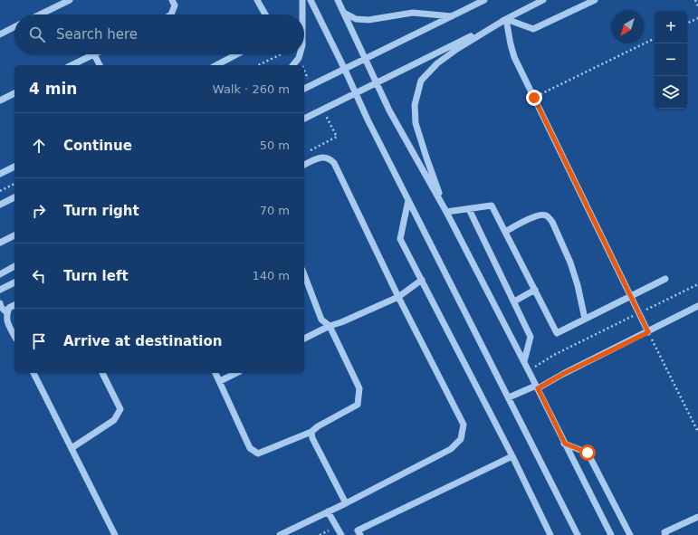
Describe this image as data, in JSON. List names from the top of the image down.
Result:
{
  "north": "bottom left",
  "page": {
    "map_buttons": ["+", "−"],
    "search": "Search here",
    "heading": ["4 min", "Walk · 260 m"],
    "list": [
      ["Continue", "50 m"],
      ["Turn right", "70 m"],
      ["Turn left", "140 m"],
      "Arrive at destination"
    ]
  }
}
